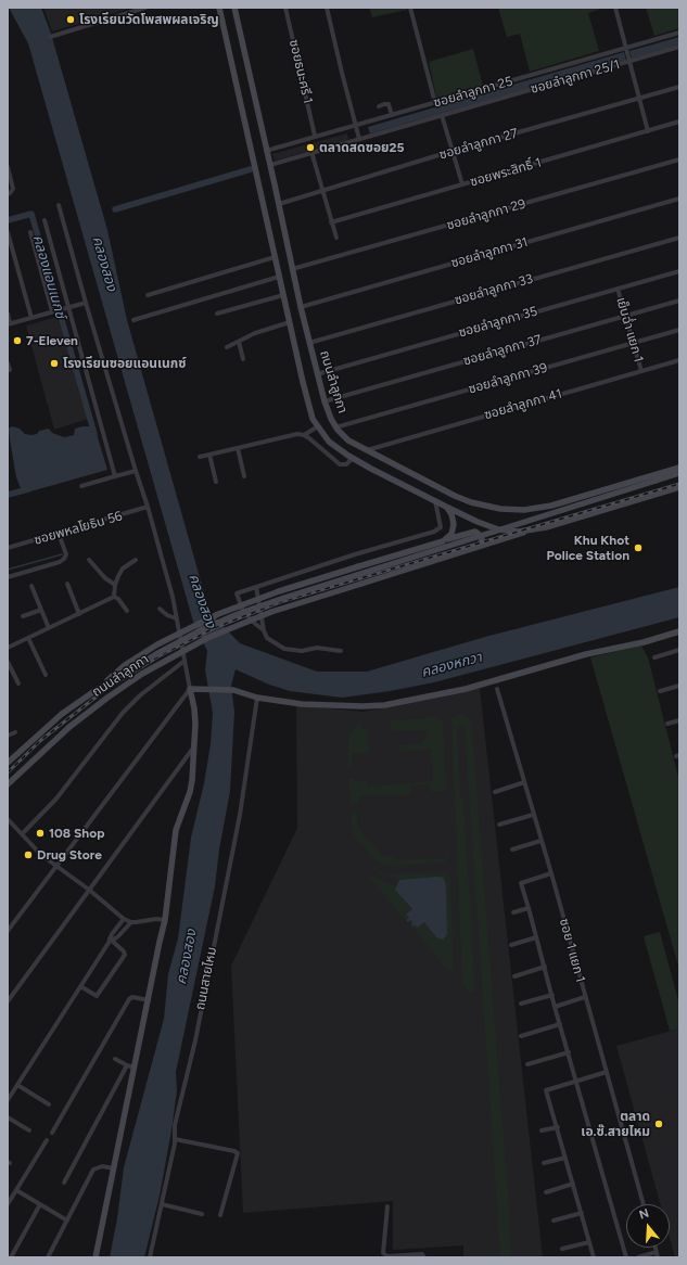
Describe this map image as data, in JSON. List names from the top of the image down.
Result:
{
  "streets": {
    "main road": ["ถนนลำลูกกา"],
    "street": [
      "ซอยธนะศรี 1",
      "ซอยลำลูกกา 25/1",
      "ซอยลำลูกกา 25",
      "ซอยลำลูกกา 27",
      "ซอยพระสิทธิ์ 1",
      "ซอยลำลูกกา 29",
      "ซอยลำลูกกา 31",
      "ซอยลำลูกกา 33",
      "ซอยลำลูกกา 35",
      "เย็นฉ่ำ แยก 1",
      "ซอยลำลูกกา 37",
      "ซอยลำลูกกา 39",
      "ซอยลำลูกกา 41",
      "ซอยพหลโยธิน 56",
      "ซอย 1 แยก 1",
      "ถนนสายไหม"
    ]
  },
  "crossings": [
    ["ซอยธนะศรี 1", "ซอยลำลูกกา 25"],
    ["ซอยลำลูกกา 25/1", "ถนนลำลูกกา"],
    ["ซอยลำลูกกา 25", "ถนนลำลูกกา"],
    ["ซอยลำลูกกา 27", "ถนนลำลูกกา"],
    ["ซอยลำลูกกา 29", "ถนนลำลูกกา"],
    ["ซอยลำลูกกา 31", "ถนนลำลูกกา"],
    ["ซอยลำลูกกา 33", "ถนนลำลูกกา"],
    ["ซอยลำลูกกา 35", "เย็นฉ่ำ แยก 1"],
    ["ซอยลำลูกกา 35", "ถนนลำลูกกา"],
    ["เย็นฉ่ำ แยก 1", "ซอยลำลูกกา 37"],
    ["เย็นฉ่ำ แยก 1", "ซอยลำลูกกา 39"],
    ["เย็นฉ่ำ แยก 1", "ซอยลำลูกกา 41"],
    ["ซอยลำลูกกา 37", "ถนนลำลูกกา"],
    ["ซอยลำลูกกา 39", "ถนนลำลูกกา"],
    ["ถนนลำลูกกา", "ซอยลำลูกกา 41"]
  ],
  "water": ["คลองสอง", "คลองแอนเนกซ์", "คลองหกวา"],
  "places": [
    "โรงเรียนวัดโพสพผลเจริญ",
    "ตลาดสดซอย25",
    "7-Eleven",
    "โรงเรียนซอยแอนเนกซ์",
    "Khu Khot Police Station",
    "108 Shop",
    "Drug Store",
    "ตลาด เอ.ซ๊.สายไหม"
  ],
  "north": "top"
}
